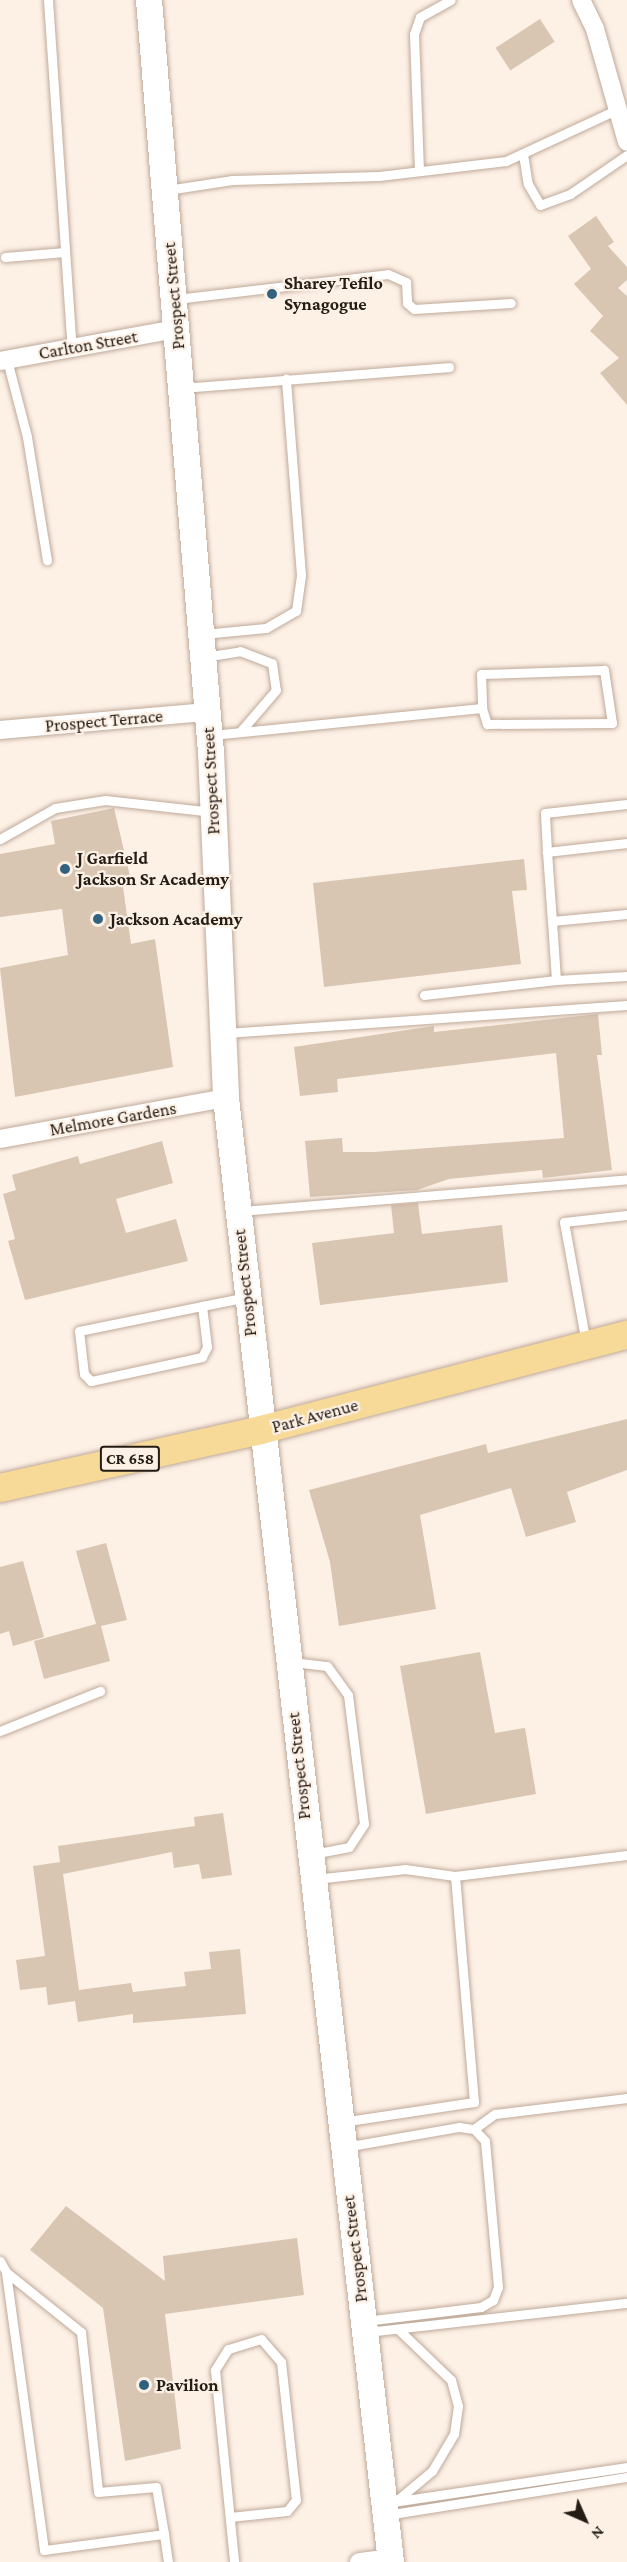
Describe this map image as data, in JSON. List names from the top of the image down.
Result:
{
  "streets": {
    "main road": ["Park Avenue", "CR 658"],
    "street": [
      "Prospect Street",
      "Carlton Street",
      "Prospect Terrace",
      "Melmore Gardens"
    ]
  },
  "crossings": [
    ["Prospect Street", "Carlton Street"],
    ["Prospect Street", "Prospect Terrace"],
    ["Prospect Street", "Melmore Gardens"],
    ["Prospect Street", "Park Avenue"]
  ],
  "places": [
    "Sharey Tefilo Synagogue",
    "J Garfield Jackson Sr Academy",
    "Jackson Academy",
    "Pavilion"
  ],
  "north": "bottom right"
}
